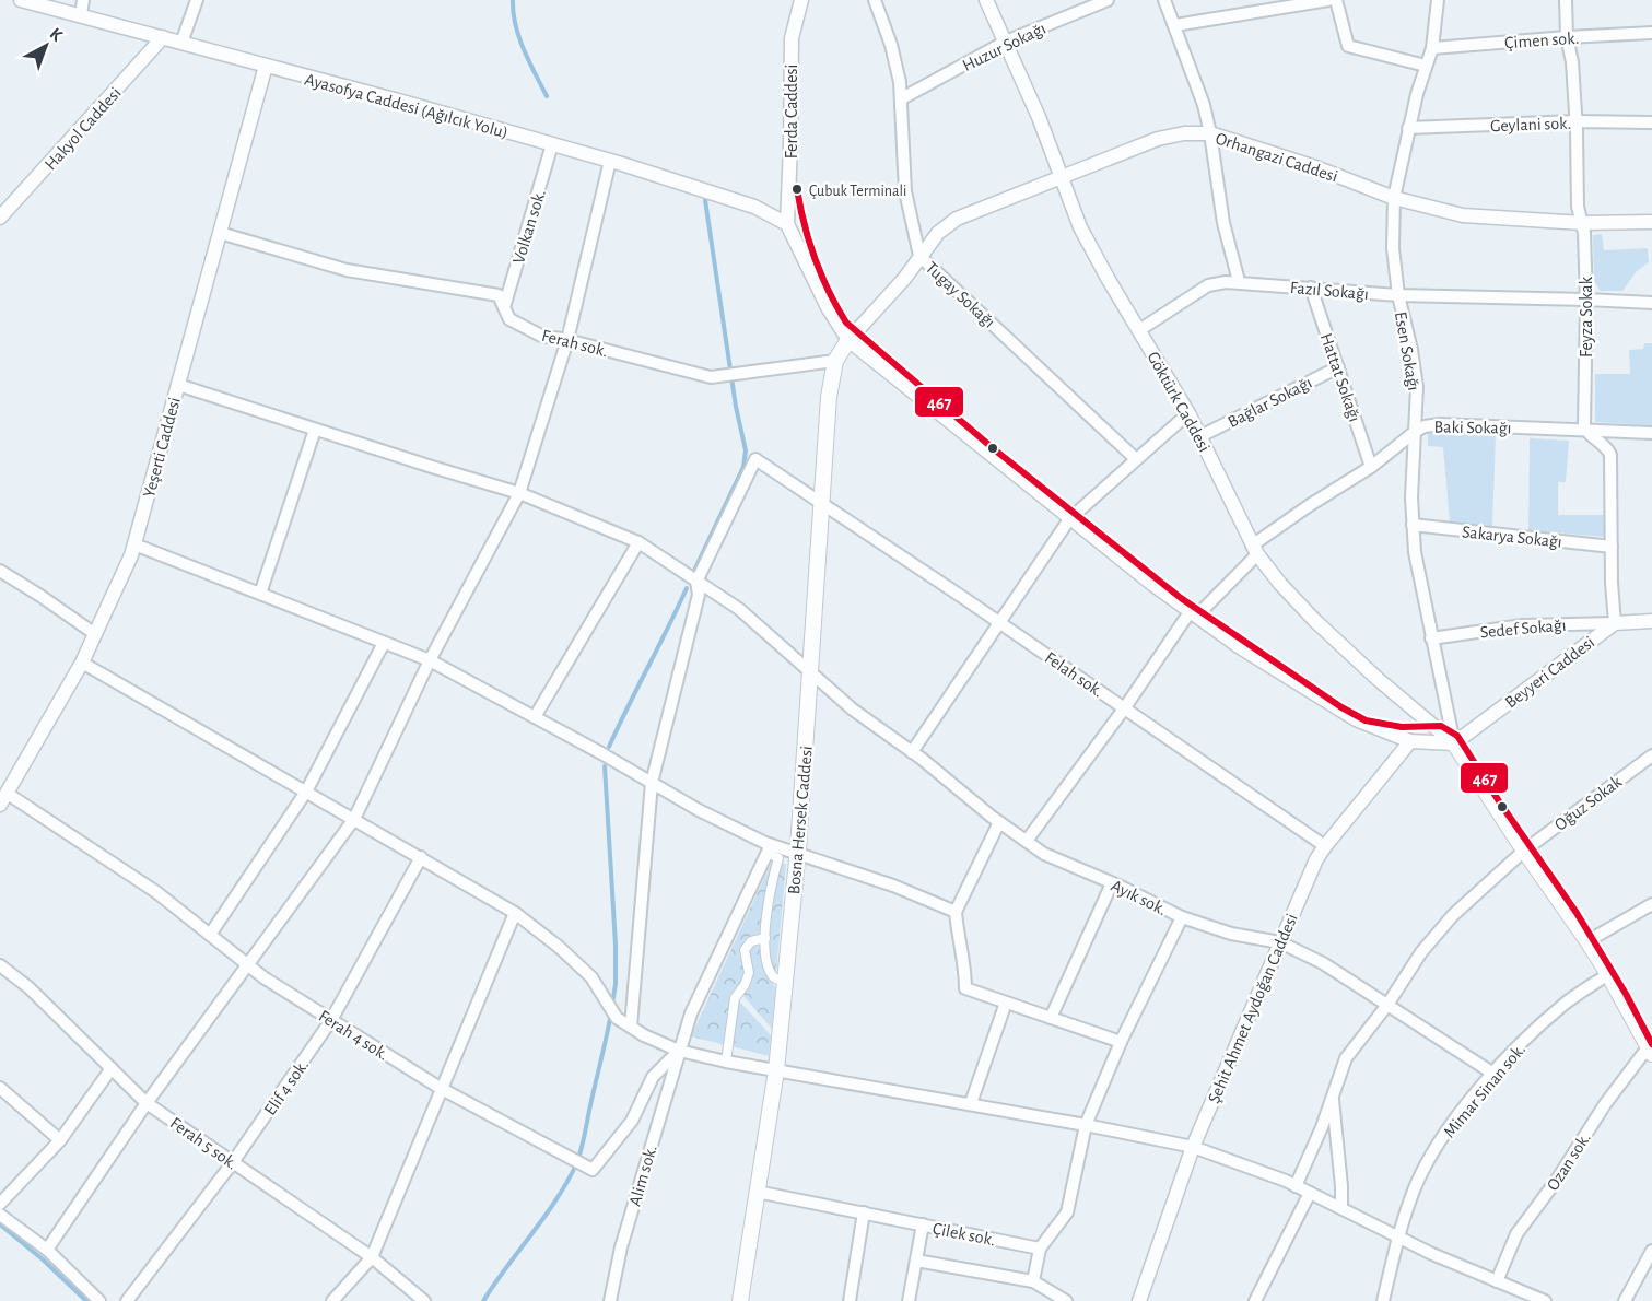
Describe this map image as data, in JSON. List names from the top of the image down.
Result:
{
  "streets": {
    "main road": ["Bosna Hersek Caddesi"],
    "street": [
      "Çimen sok.",
      "Huzur Sokağı",
      "Ayasofya Caddesi (Ağılcık Yolu)",
      "Ferda Caddesi",
      "Geylani sok.",
      "Hakyol Caddesi",
      "Orhangazi Caddesi",
      "Volkan sok.",
      "Fazıl Sokağı",
      "Tugay Sokağı",
      "Feyza Sokak",
      "Ferah sok.",
      "Esen Sokağı",
      "Hattat Sokağı",
      "Göktürk Caddesi",
      "Bağlar Sokağı",
      "Baki Sokağı",
      "Yeşerti Caddesi",
      "Sakarya Sokağı",
      "Sedef Sokağı",
      "Beyyeri Caddesi",
      "Felah sok.",
      "Oğuz Sokak",
      "Ayık sok.",
      "Şehit Ahmet Aydoğan Caddesi",
      "Ferah 4 sok.",
      "Elif 4 sok.",
      "Mimar Sinan sok.",
      "Ferah 5 sok.",
      "Ozan sok.",
      "Alim sok.",
      "Çilek sok."
    ]
  },
  "crossings": [
    ["Çimen sok.", "Feyza Sokak"],
    ["Çimen sok.", "Esen Sokağı"],
    ["Huzur Sokağı", "Tugay Sokağı"],
    ["Huzur Sokağı", "Göktürk Caddesi"],
    ["Ayasofya Caddesi (Ağılcık Yolu)", "Ferda Caddesi"],
    ["Ayasofya Caddesi (Ağılcık Yolu)", "Hakyol Caddesi"],
    ["Ayasofya Caddesi (Ağılcık Yolu)", "Volkan sok."],
    ["Ayasofya Caddesi (Ağılcık Yolu)", "Yeşerti Caddesi"],
    ["Geylani sok.", "Feyza Sokak"],
    ["Geylani sok.", "Esen Sokağı"],
    ["Orhangazi Caddesi", "Tugay Sokağı"],
    ["Orhangazi Caddesi", "Feyza Sokak"],
    ["Orhangazi Caddesi", "Esen Sokağı"],
    ["Orhangazi Caddesi", "Göktürk Caddesi"],
    ["Orhangazi Caddesi", "Bosna Hersek Caddesi"],
    ["Volkan sok.", "Ferah sok."],
    ["Fazıl Sokağı", "Feyza Sokak"],
    ["Fazıl Sokağı", "Esen Sokağı"],
    ["Fazıl Sokağı", "Hattat Sokağı"],
    ["Fazıl Sokağı", "Göktürk Caddesi"],
    ["Feyza Sokak", "Baki Sokağı"],
    ["Ferah sok.", "Yeşerti Caddesi"],
    ["Ferah sok.", "Bosna Hersek Caddesi"],
    ["Esen Sokağı", "Göktürk Caddesi"],
    ["Esen Sokağı", "Baki Sokağı"],
    ["Esen Sokağı", "Sakarya Sokağı"],
    ["Esen Sokağı", "Sedef Sokağı"],
    ["Esen Sokağı", "Beyyeri Caddesi"],
    ["Hattat Sokağı", "Bağlar Sokağı"],
    ["Hattat Sokağı", "Baki Sokağı"],
    ["Göktürk Caddesi", "Bağlar Sokağı"],
    ["Göktürk Caddesi", "Baki Sokağı"],
    ["Göktürk Caddesi", "Beyyeri Caddesi"],
    ["Baki Sokağı", "Felah sok."],
    ["Baki Sokağı", "Ayık sok."],
    ["Yeşerti Caddesi", "Ayık sok."],
    ["Yeşerti Caddesi", "Ferah 4 sok."],
    ["Sedef Sokağı", "Beyyeri Caddesi"],
    ["Felah sok.", "Bosna Hersek Caddesi"],
    ["Felah sok.", "Ayık sok."],
    ["Felah sok.", "Şehit Ahmet Aydoğan Caddesi"],
    ["Oğuz Sokak", "Ayık sok."],
    ["Bosna Hersek Caddesi", "Ayık sok."],
    ["Bosna Hersek Caddesi", "Çilek sok."],
    ["Ayık sok.", "Şehit Ahmet Aydoğan Caddesi"],
    ["Ayık sok.", "Mimar Sinan sok."],
    ["Ferah 4 sok.", "Elif 4 sok."],
    ["Ferah 4 sok.", "Alim sok."],
    ["Elif 4 sok.", "Ferah 5 sok."]
  ],
  "places": ["Çubuk Terminali"],
  "lines": ["transit line 467"],
  "north": "top right"
}
